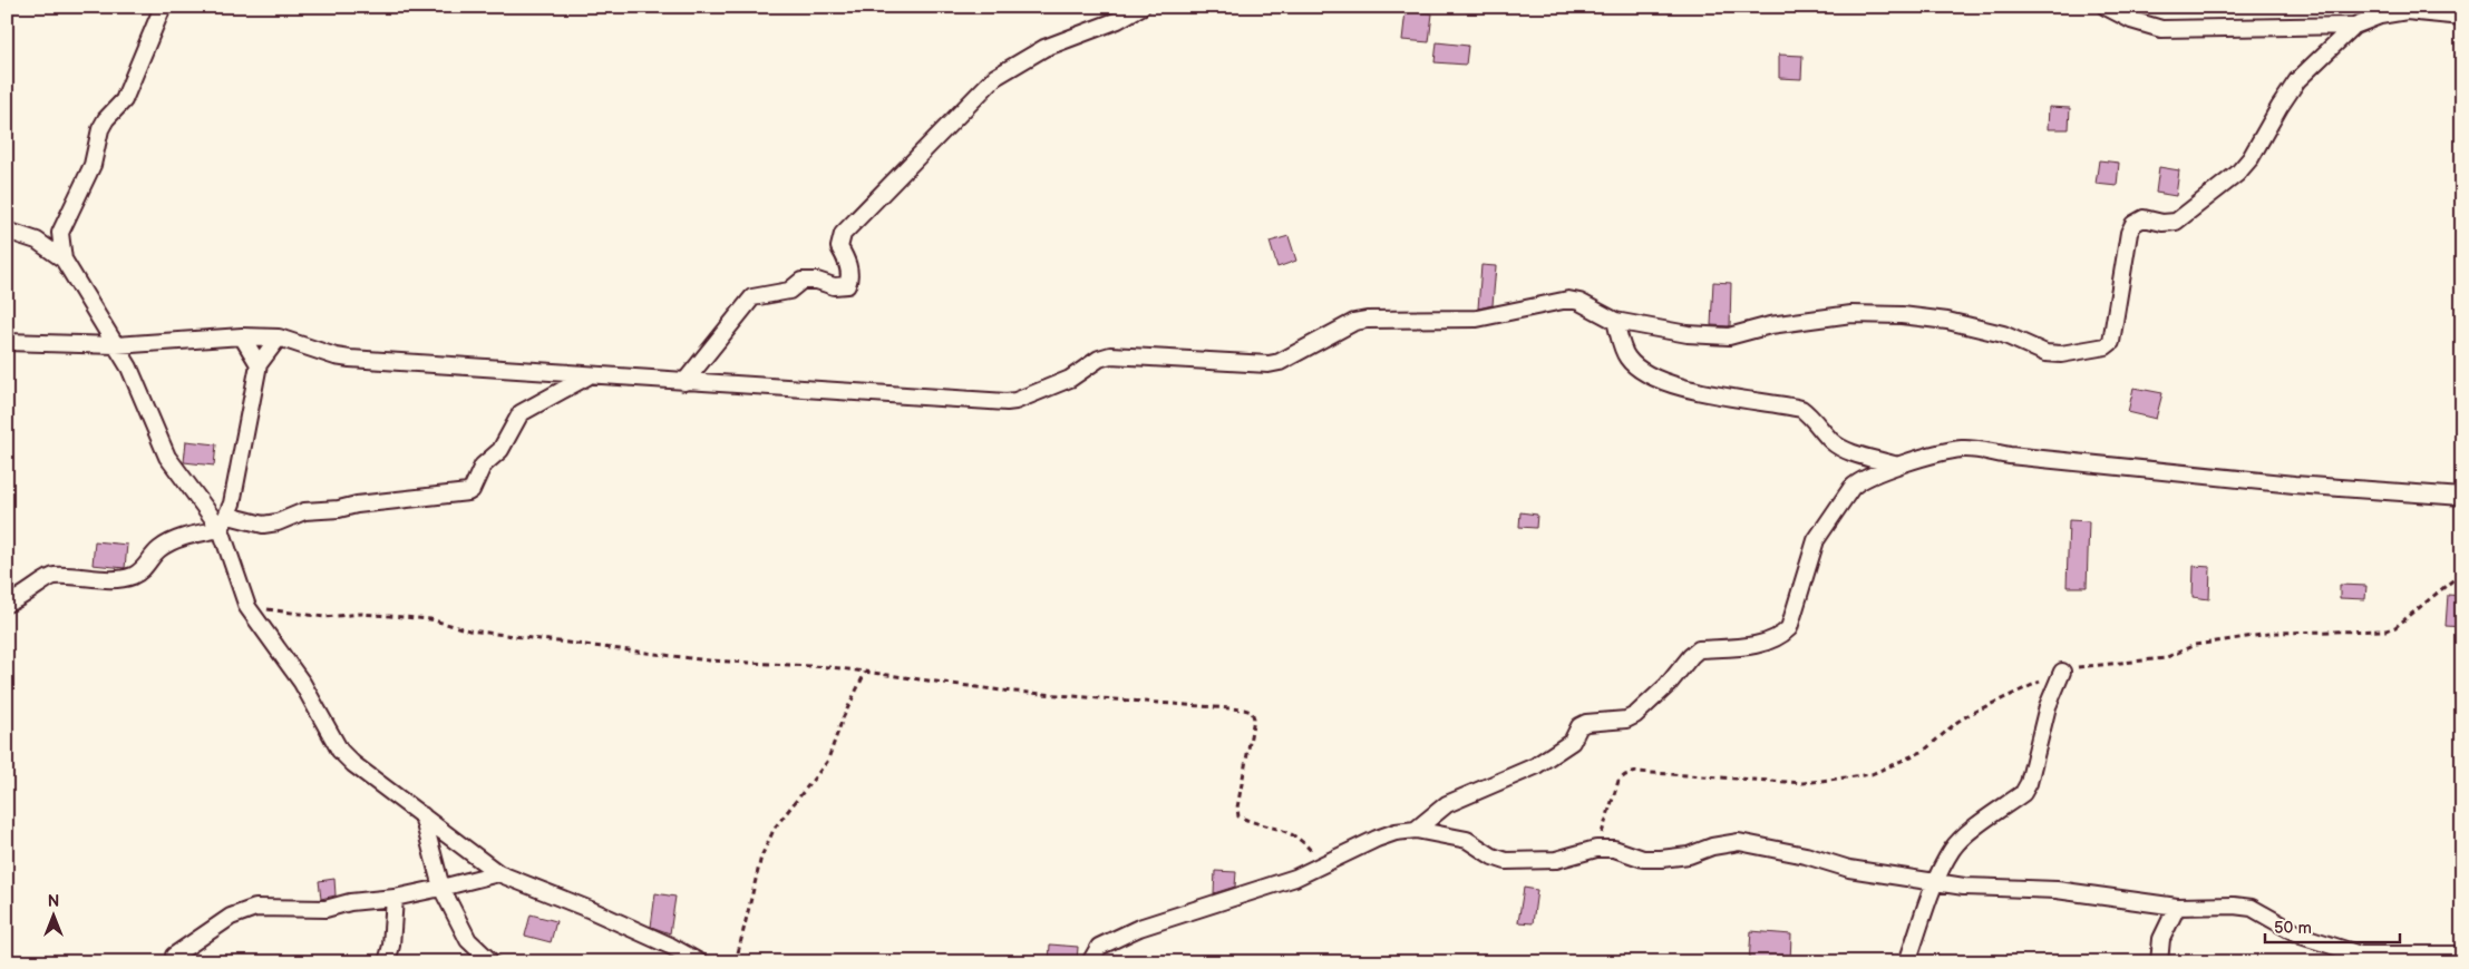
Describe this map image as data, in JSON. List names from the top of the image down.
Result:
{
  "scale_bar": "50 m",
  "north": "top"
}
